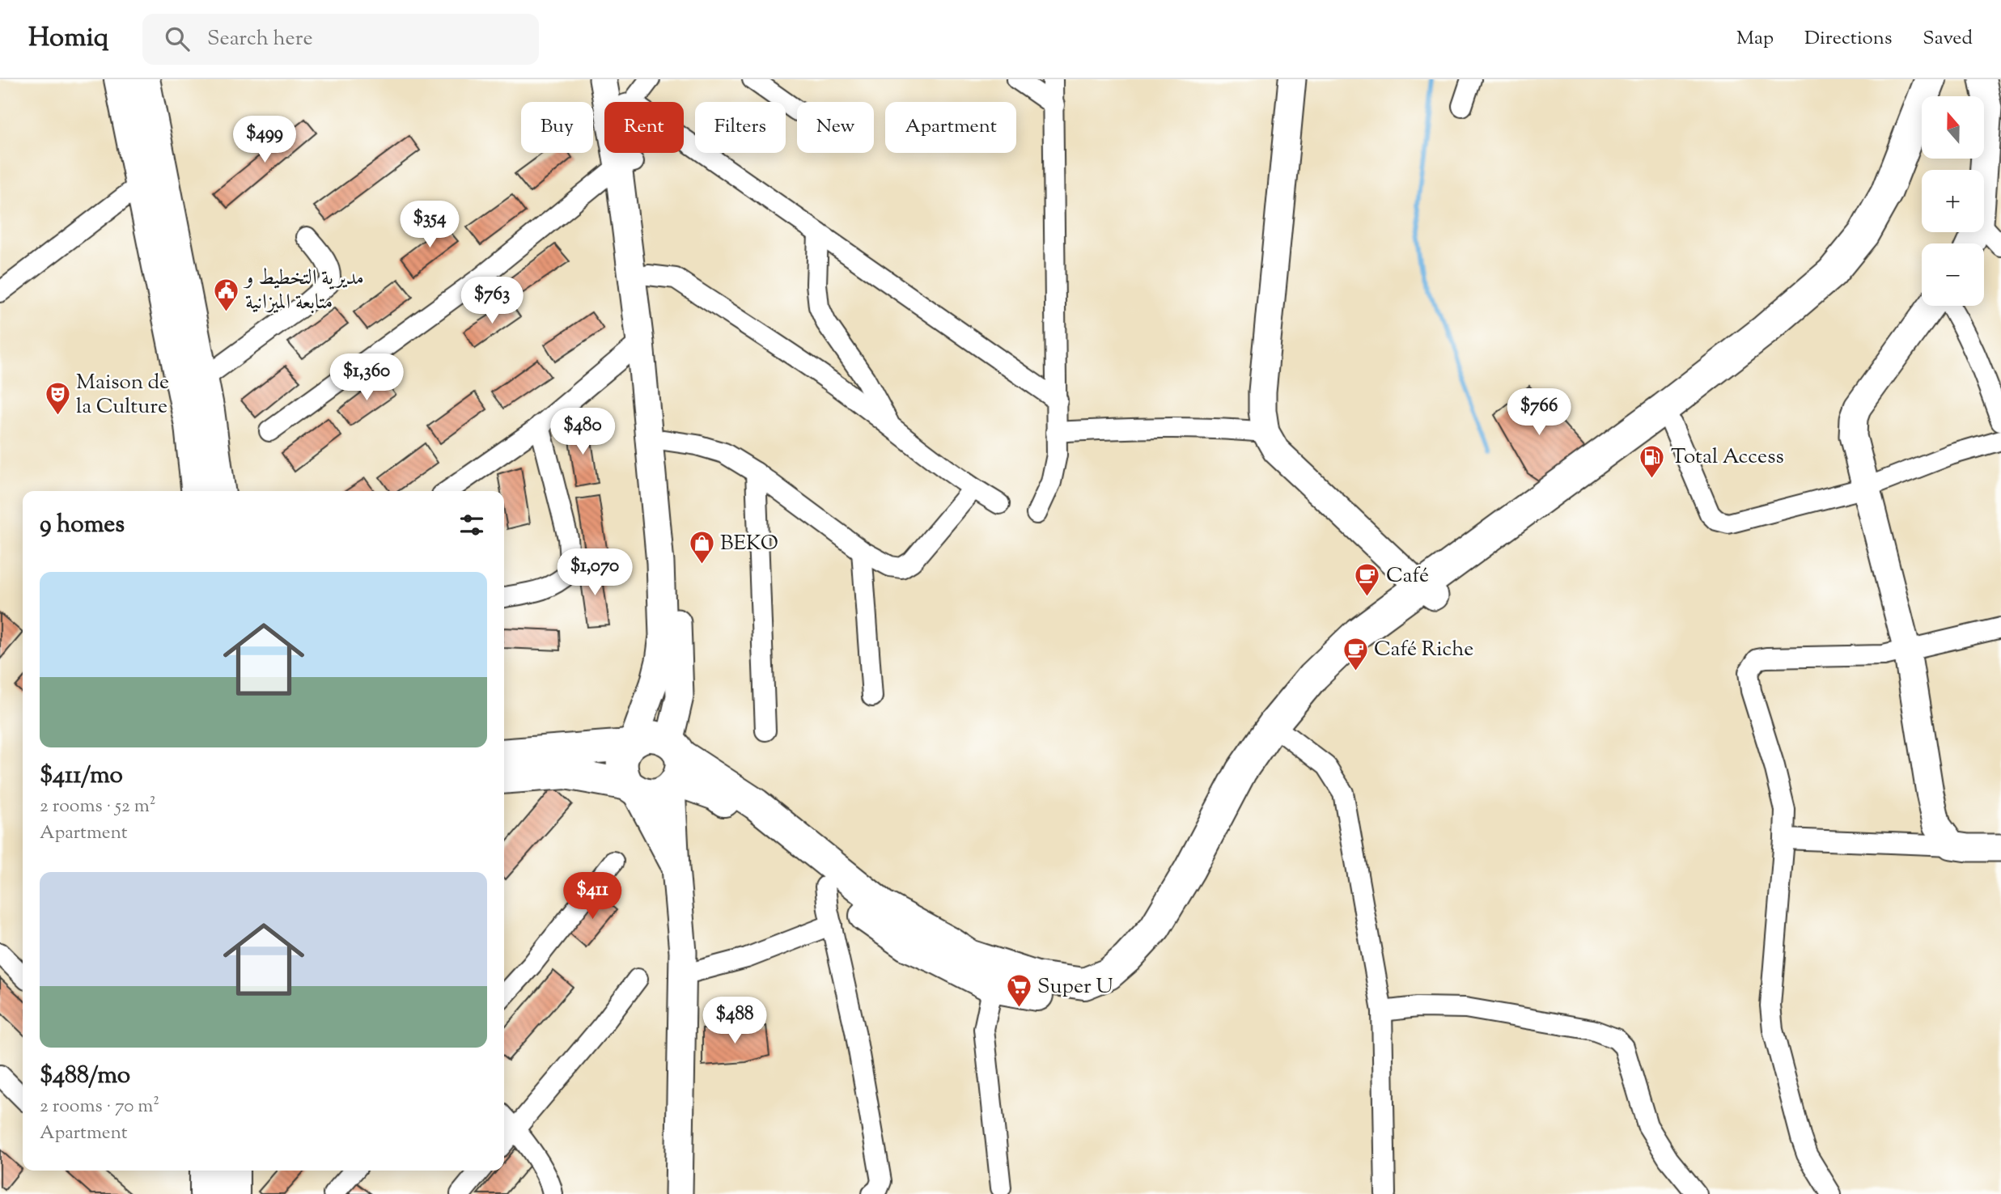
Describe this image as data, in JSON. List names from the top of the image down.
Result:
{
  "places": {
    "public building": ["مديرية التخطيط و متابعة الميزانية"],
    "theatre": ["Maison de la Culture"],
    "fuel station": ["Total Access"],
    "shop": ["BEKO"],
    "cafe": ["Café", "Café Riche"],
    "supermarket": ["Super U"]
  },
  "north": "top",
  "page": {
    "header": "Homiq",
    "search": "Search here",
    "nav": ["Map", "Directions", "Saved"],
    "map_buttons": ["+", "−"],
    "chip": [
      "Buy",
      "Rent",
      "Filters",
      "New",
      "Apartment"
    ],
    "price": [
      "$499",
      "$354",
      "$763",
      "$1,360",
      "$766",
      "$480",
      "$1,070",
      "$411",
      "$488"
    ],
    "heading": "9 homes",
    "list": [
      {
        "name": "$411/mo",
        "note": "2 rooms · 52 m² · Apartment"
      },
      {
        "name": "$488/mo",
        "note": "2 rooms · 70 m² · Apartment"
      }
    ]
  }
}
